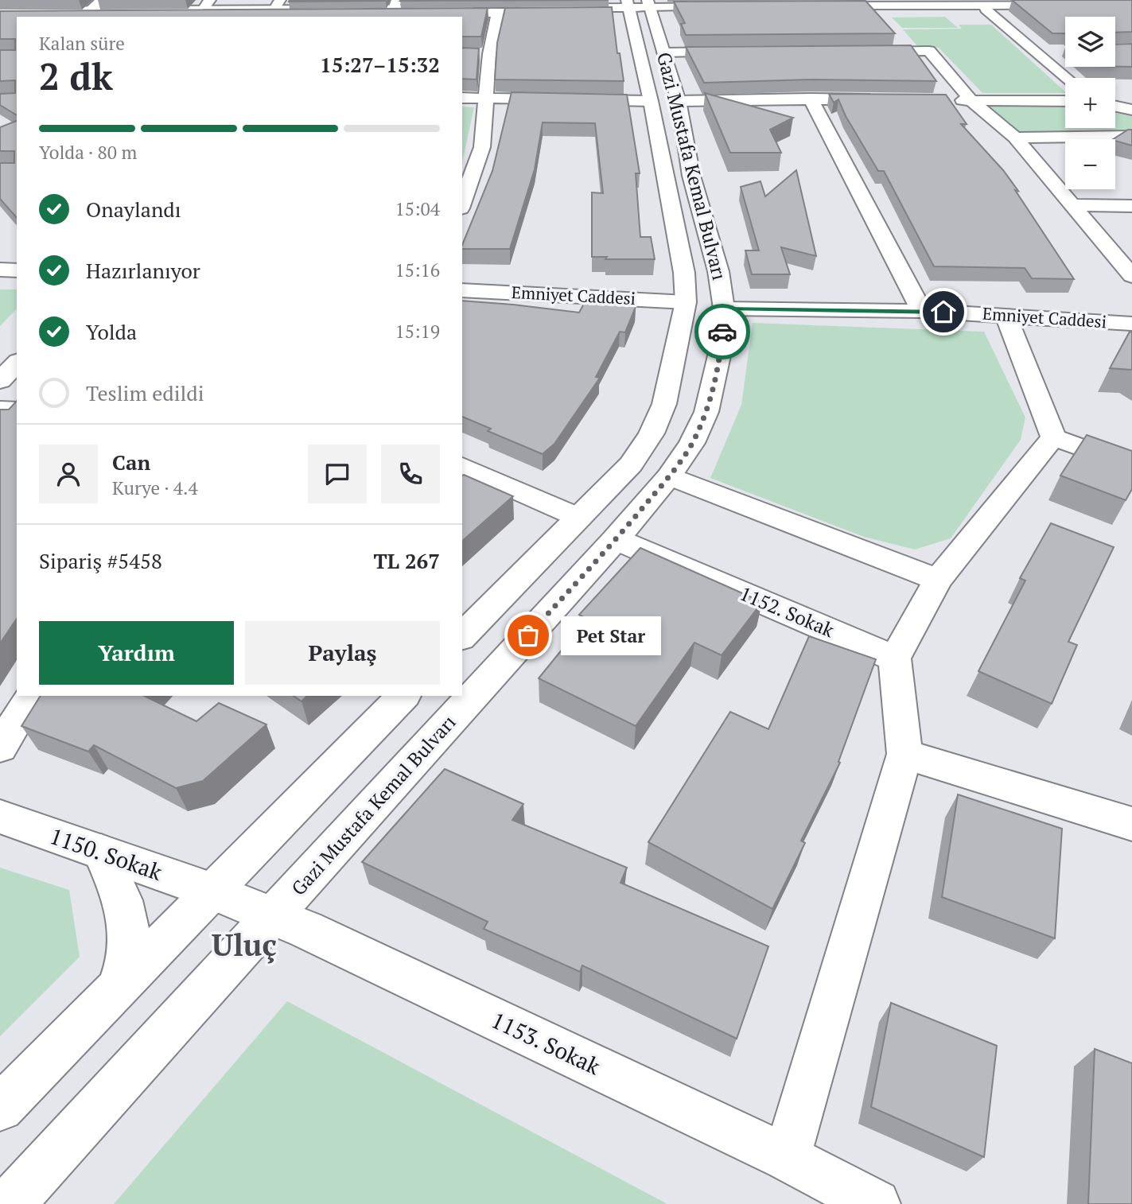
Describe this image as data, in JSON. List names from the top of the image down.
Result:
{
  "streets": {
    "street": [
      "Gazi Mustafa Kemal Bulvarı",
      "Emniyet Caddesi",
      "1152. Sokak",
      "1150. Sokak",
      "1153. Sokak"
    ]
  },
  "crossings": [
    ["Gazi Mustafa Kemal Bulvarı", "Emniyet Caddesi"],
    ["Gazi Mustafa Kemal Bulvarı", "1152. Sokak"],
    ["Gazi Mustafa Kemal Bulvarı", "1153. Sokak"],
    ["1150. Sokak", "1153. Sokak"]
  ],
  "districts": ["Uluç"],
  "places": ["Pet Star"],
  "page": {
    "map_buttons": ["+", "−"],
    "heading": ["2 dk", "Kalan süre", "15:27–15:32"],
    "panel": [
      "Can",
      "Kurye · 4.4",
      "Sipariş #5458",
      "TL 267"
    ],
    "bar": "Yolda · 80 m",
    "list": [
      ["Onaylandı", "15:04"],
      ["Hazırlanıyor", "15:16"],
      ["Yolda", "15:19"],
      "Teslim edildi"
    ],
    "buttons": ["Yardım", "Paylaş"],
    "bubble": "Pet Star"
  }
}
